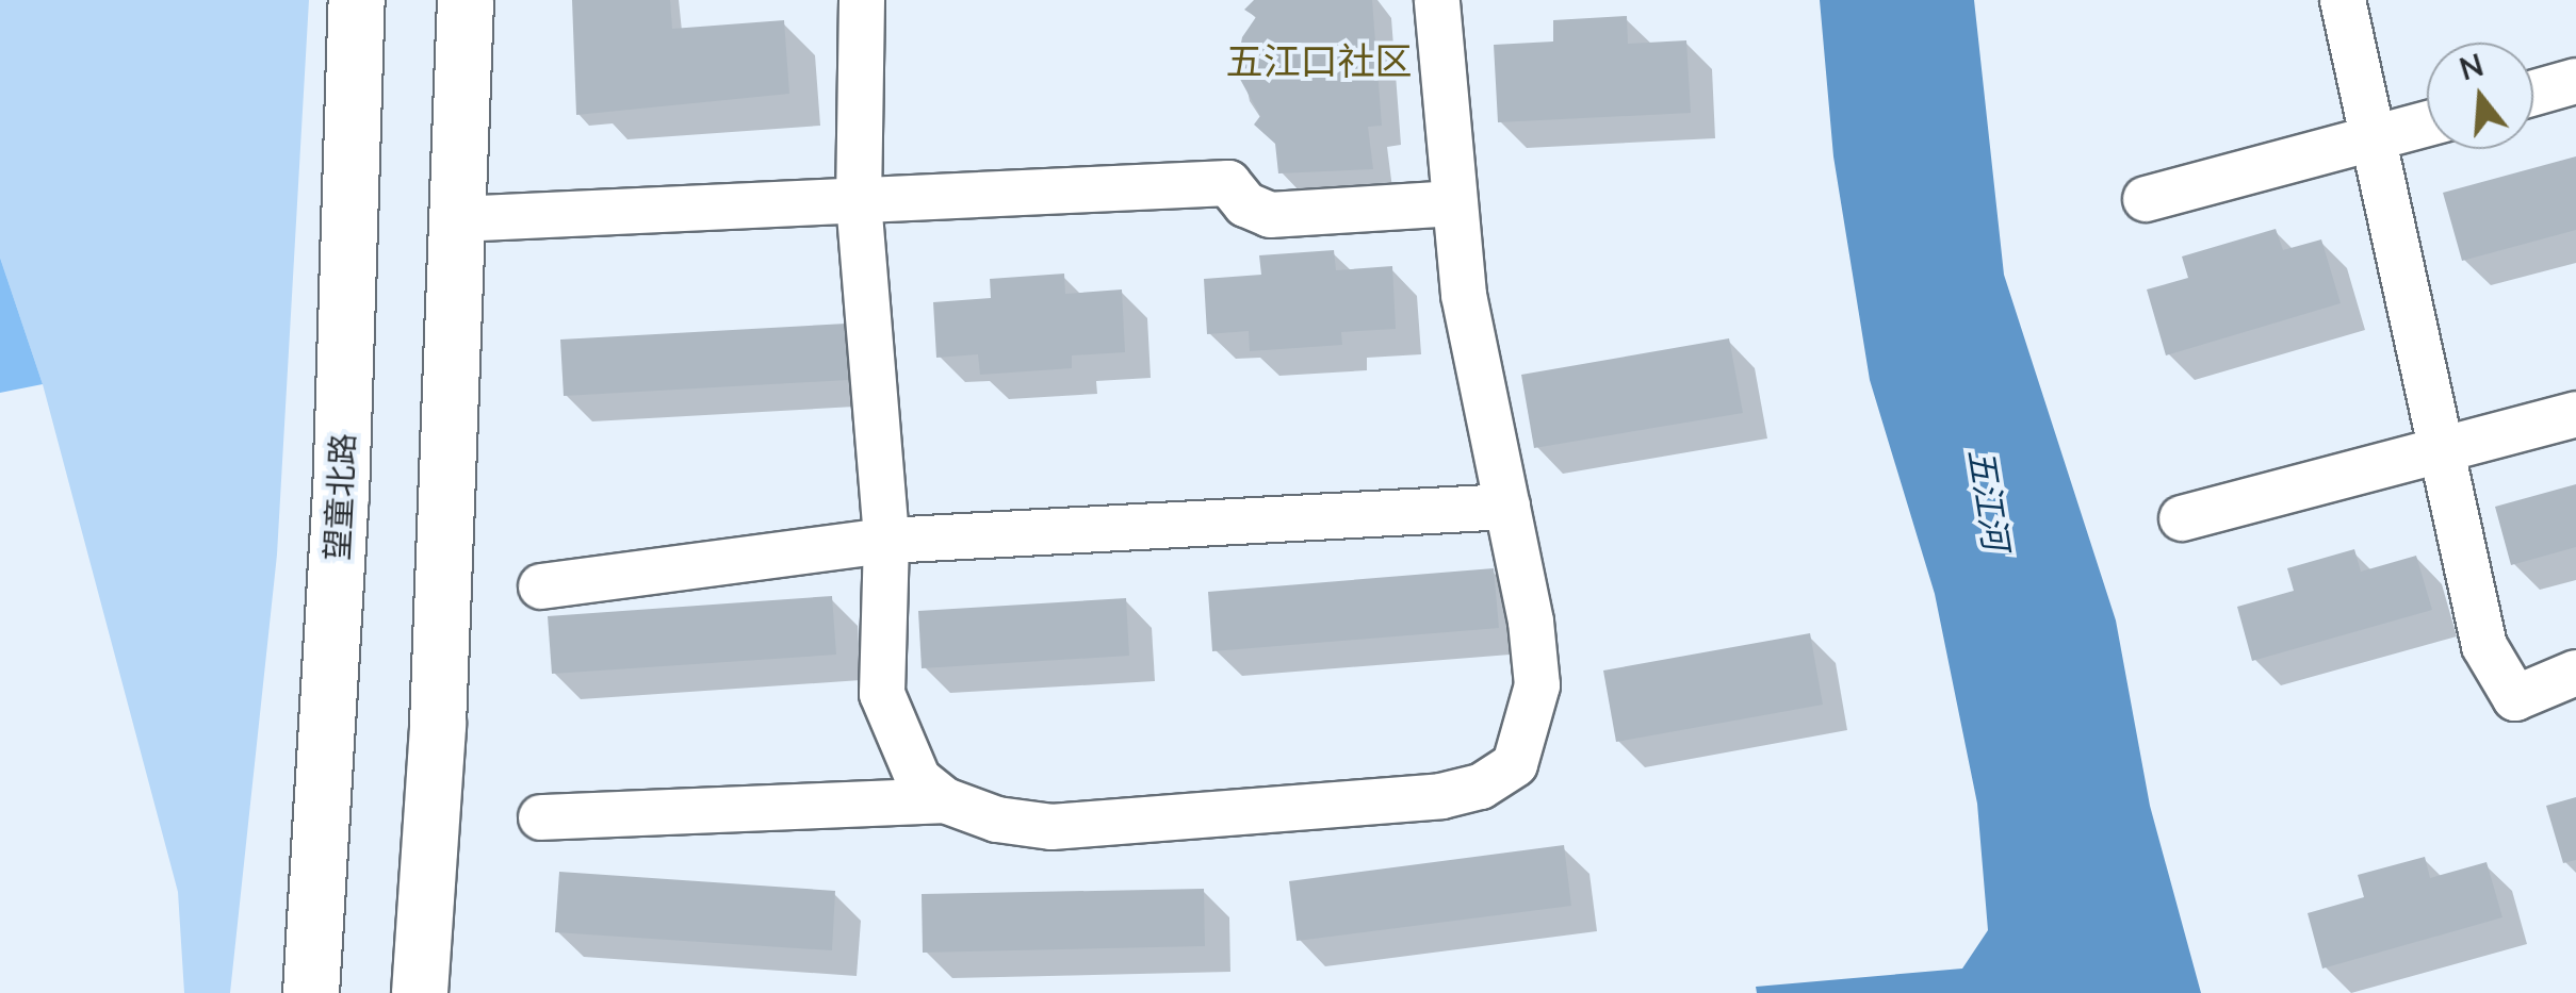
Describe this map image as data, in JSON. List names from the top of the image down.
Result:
{
  "streets": {
    "main road": ["望童北路"]
  },
  "districts": ["五江口社区"],
  "water": ["五江河"],
  "north": "top"
}
